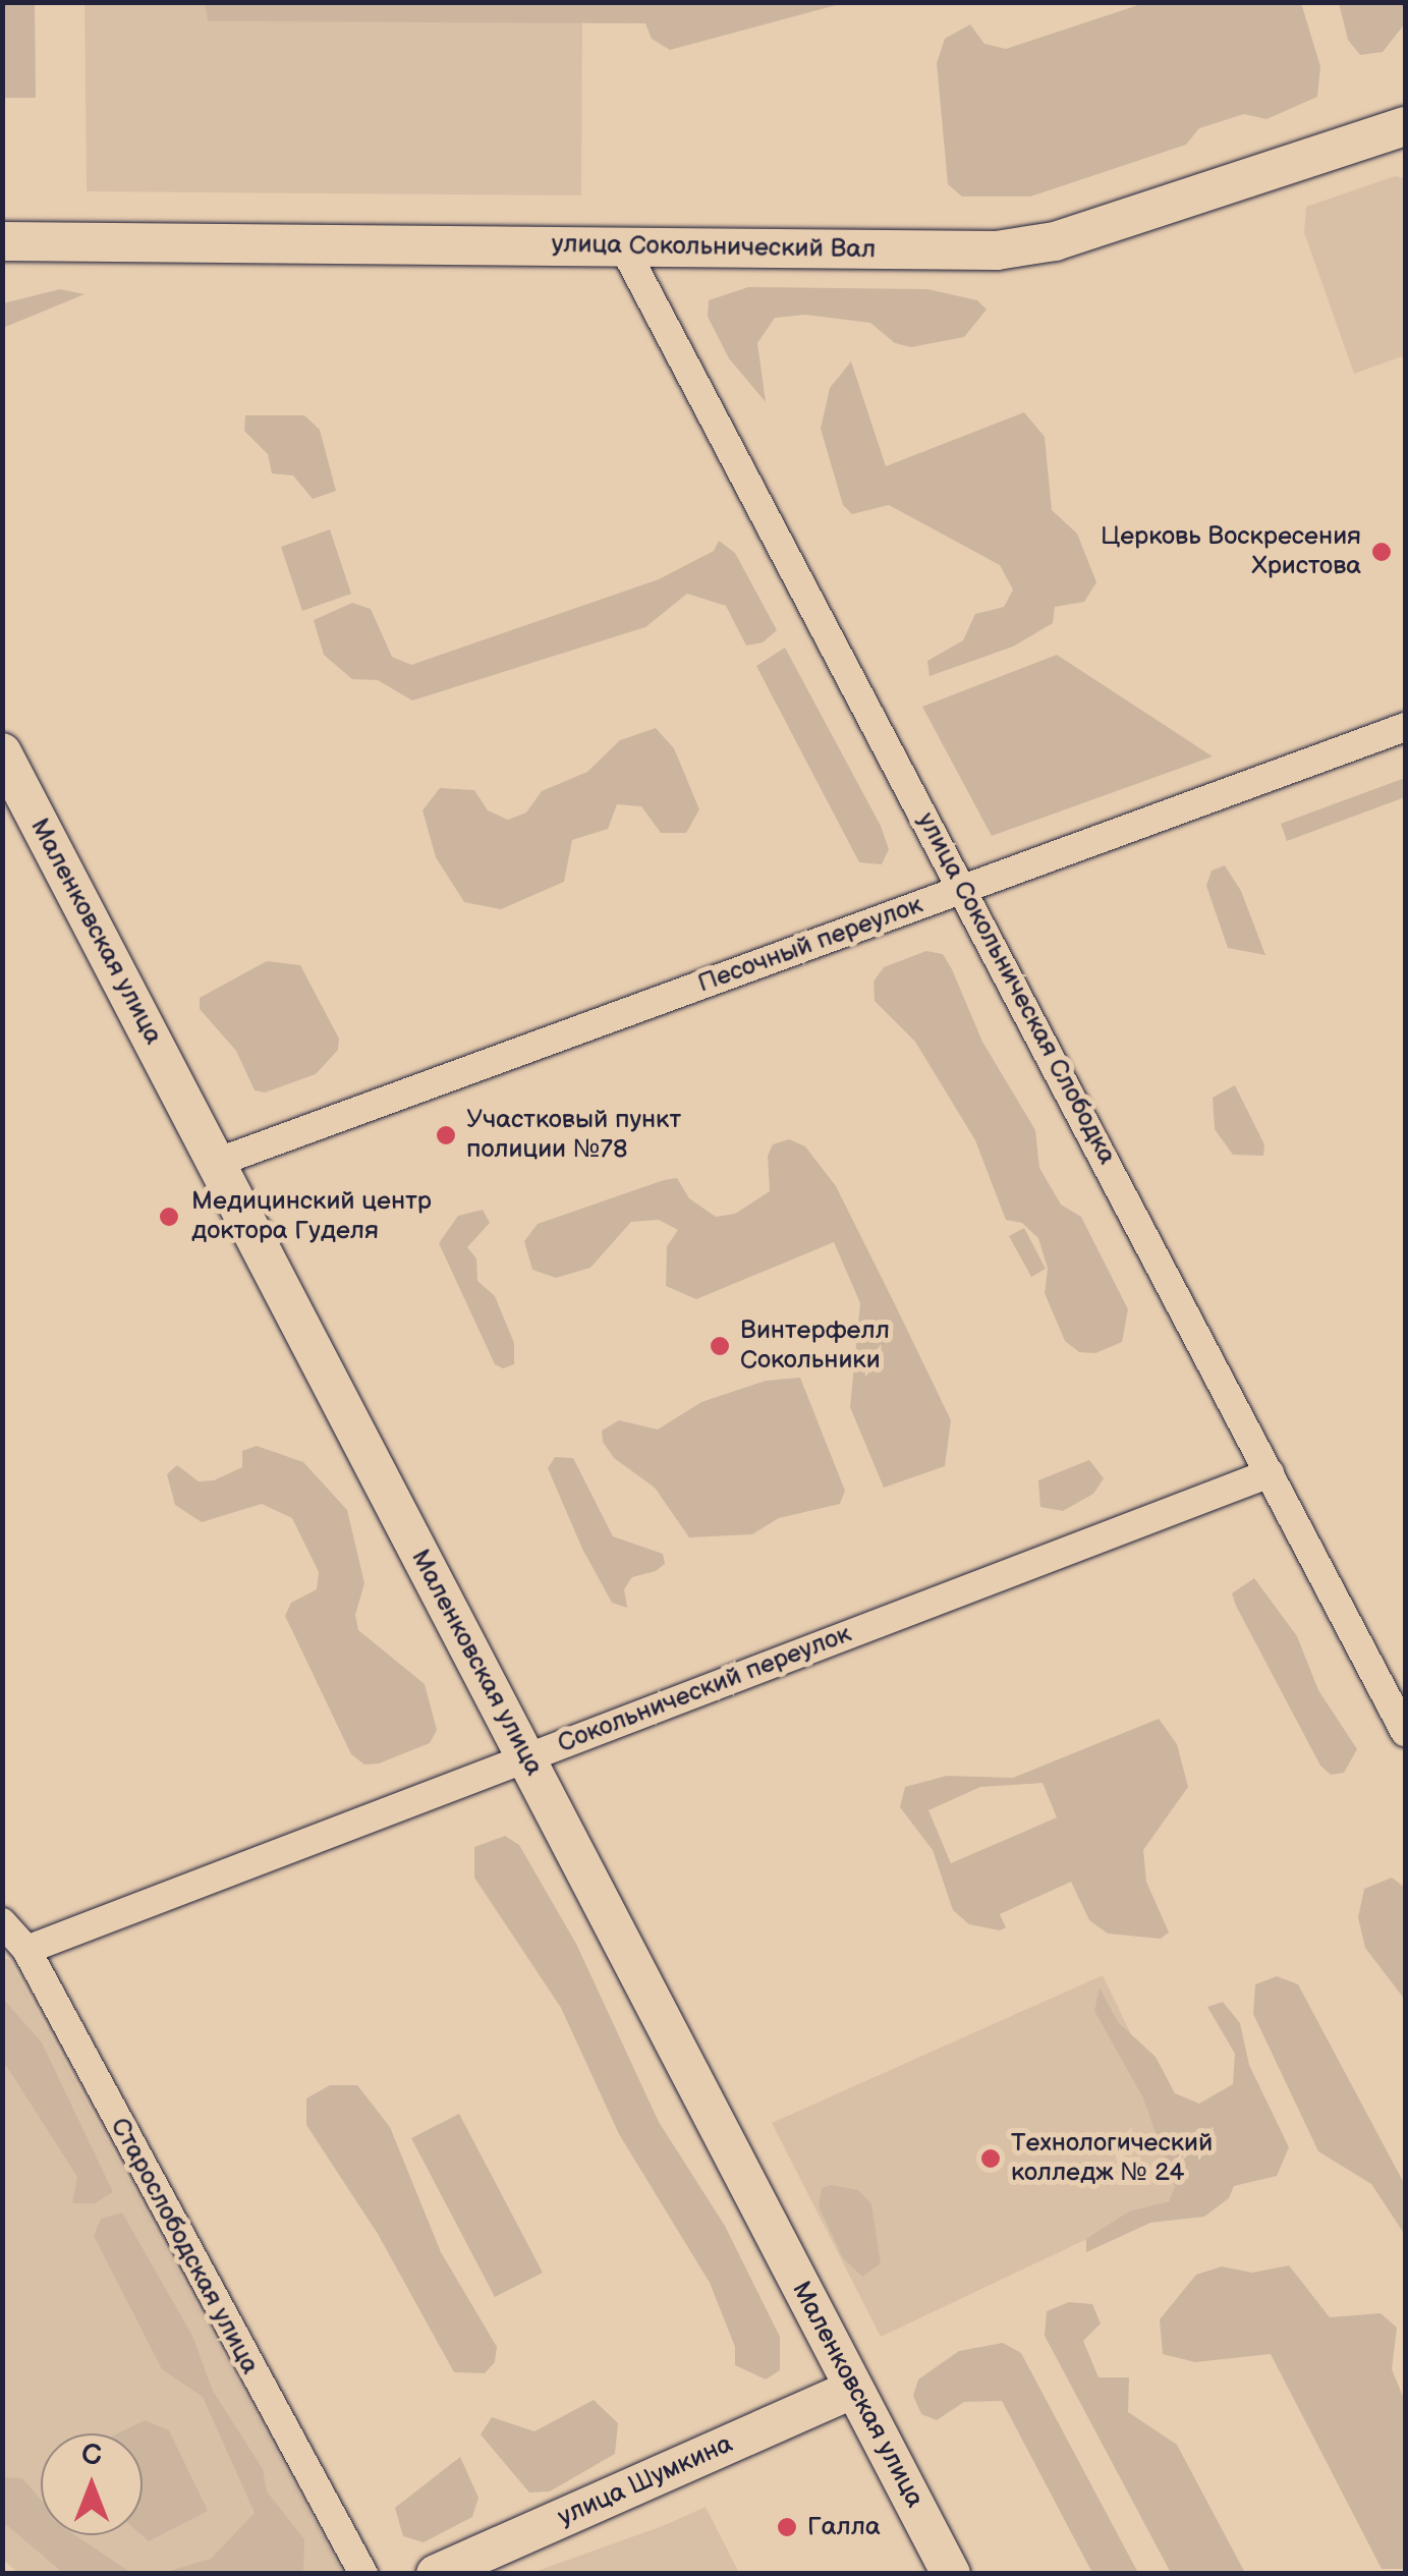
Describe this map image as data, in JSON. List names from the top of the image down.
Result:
{
  "streets": {
    "street": [
      "улица Сокольнический Вал",
      "Маленковская улица",
      "Песочный переулок",
      "улица Сокольническая Слободка",
      "Сокольнический переулок",
      "Старослободская улица",
      "улица Шумкина"
    ]
  },
  "crossings": [
    ["улица Сокольнический Вал", "улица Сокольническая Слободка"],
    ["Маленковская улица", "Песочный переулок"],
    ["Маленковская улица", "Сокольнический переулок"],
    ["Маленковская улица", "улица Шумкина"],
    ["Песочный переулок", "улица Сокольническая Слободка"],
    ["улица Сокольническая Слободка", "Сокольнический переулок"],
    ["Сокольнический переулок", "Старослободская улица"]
  ],
  "places": [
    "Церковь Воскресения Христова",
    "Участковый пункт полиции №78",
    "Медицинский центр доктора Гуделя",
    "Винтерфелл Сокольники",
    "Технологический колледж № 24",
    "Галла"
  ],
  "north": "top"
}
